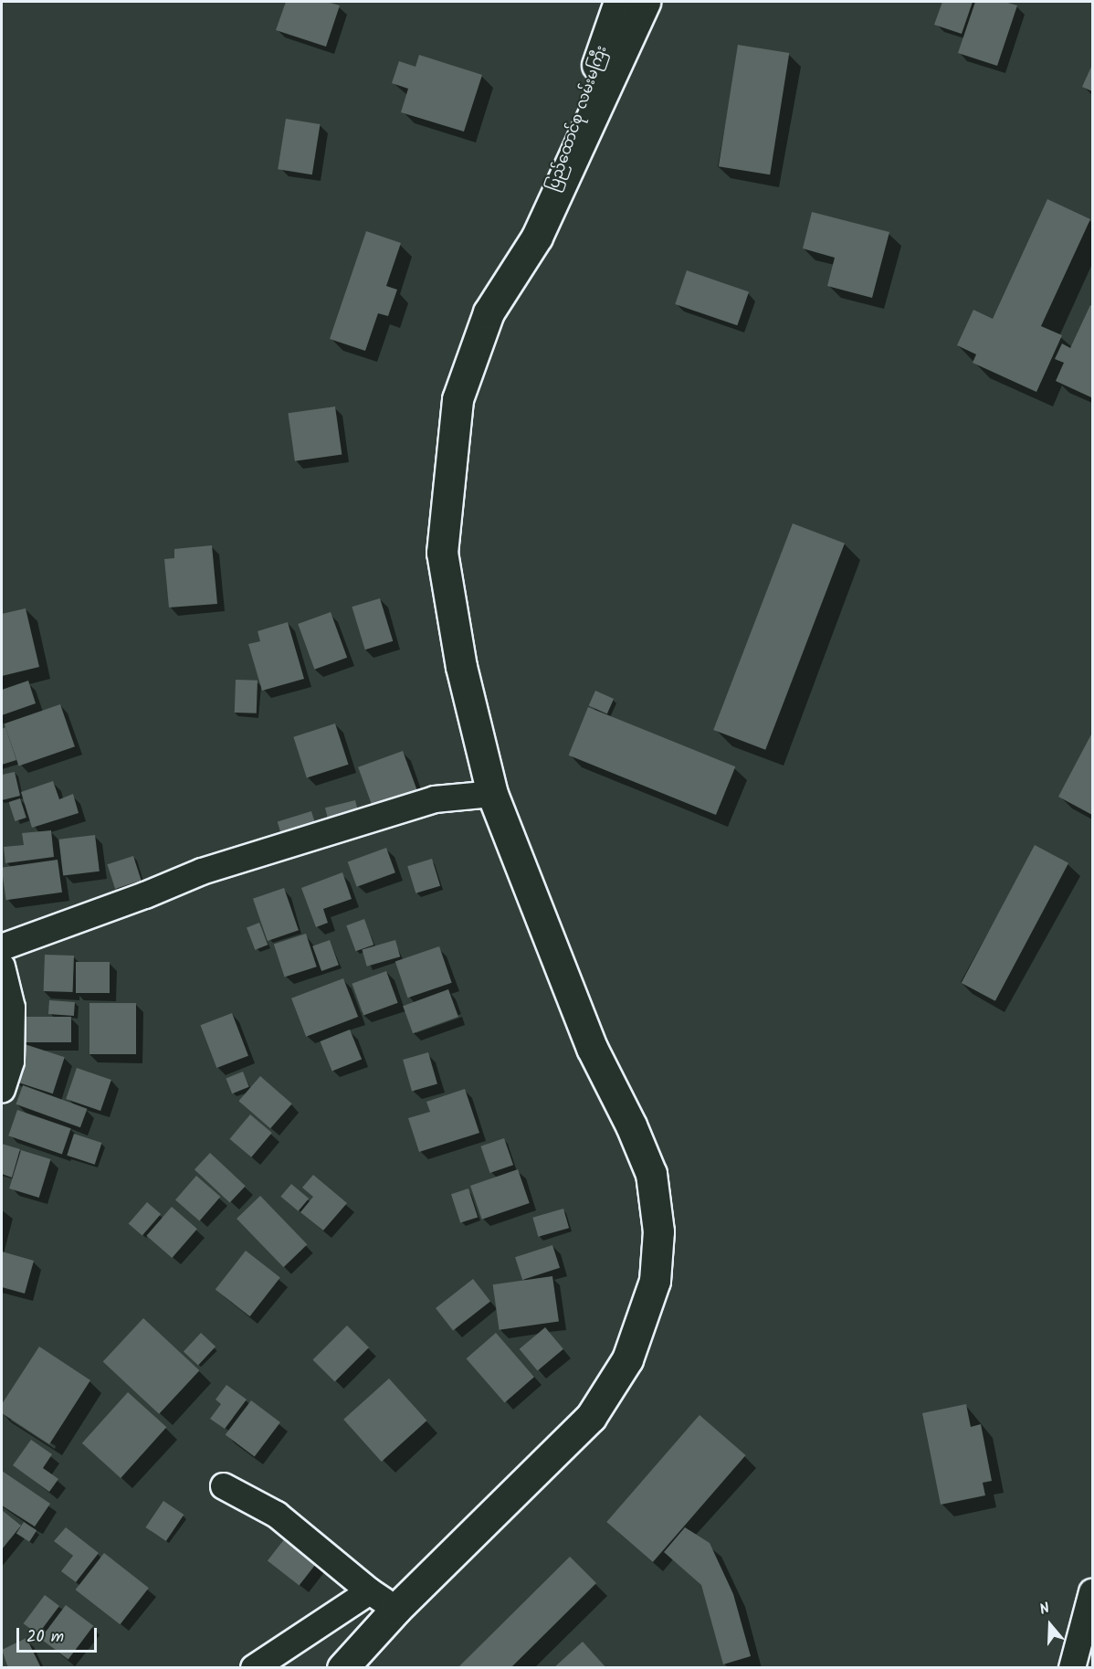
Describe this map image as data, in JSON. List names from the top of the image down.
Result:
{
  "streets": {
    "main road": ["ပြည်ထောင်စု လမ်းမကြီး"]
  },
  "scale_bar": "20 m",
  "north": "top"
}
